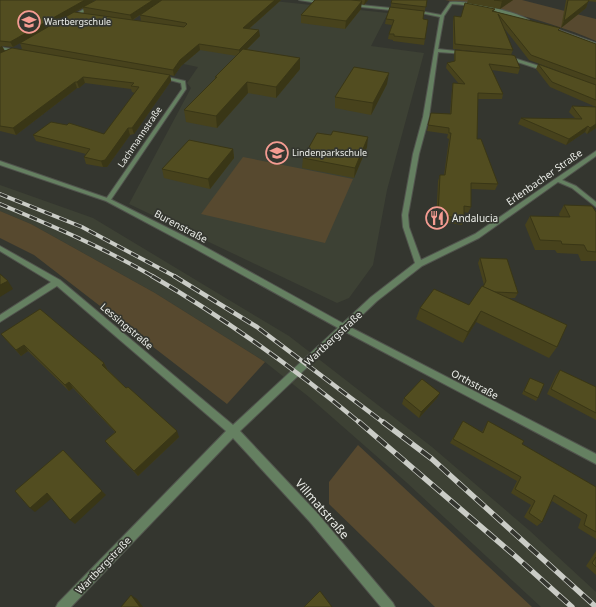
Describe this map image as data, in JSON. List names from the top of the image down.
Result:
{
  "streets": {
    "street": [
      "Lachmannstraße",
      "Erlenbacher Straße",
      "Burenstraße",
      "Lessingstraße",
      "Wartbergstraße",
      "Orthstraße",
      "Villmatstraße"
    ]
  },
  "crossings": [
    ["Lachmannstraße", "Burenstraße"],
    ["Erlenbacher Straße", "Wartbergstraße"],
    ["Burenstraße", "Wartbergstraße"],
    ["Burenstraße", "Orthstraße"],
    ["Lessingstraße", "Wartbergstraße"],
    ["Lessingstraße", "Villmatstraße"],
    ["Wartbergstraße", "Orthstraße"],
    ["Wartbergstraße", "Villmatstraße"]
  ],
  "places": {
    "school or university": ["Wartbergschule", "Lindenparkschule"],
    "restaurant": ["Andalucia"]
  }
}
